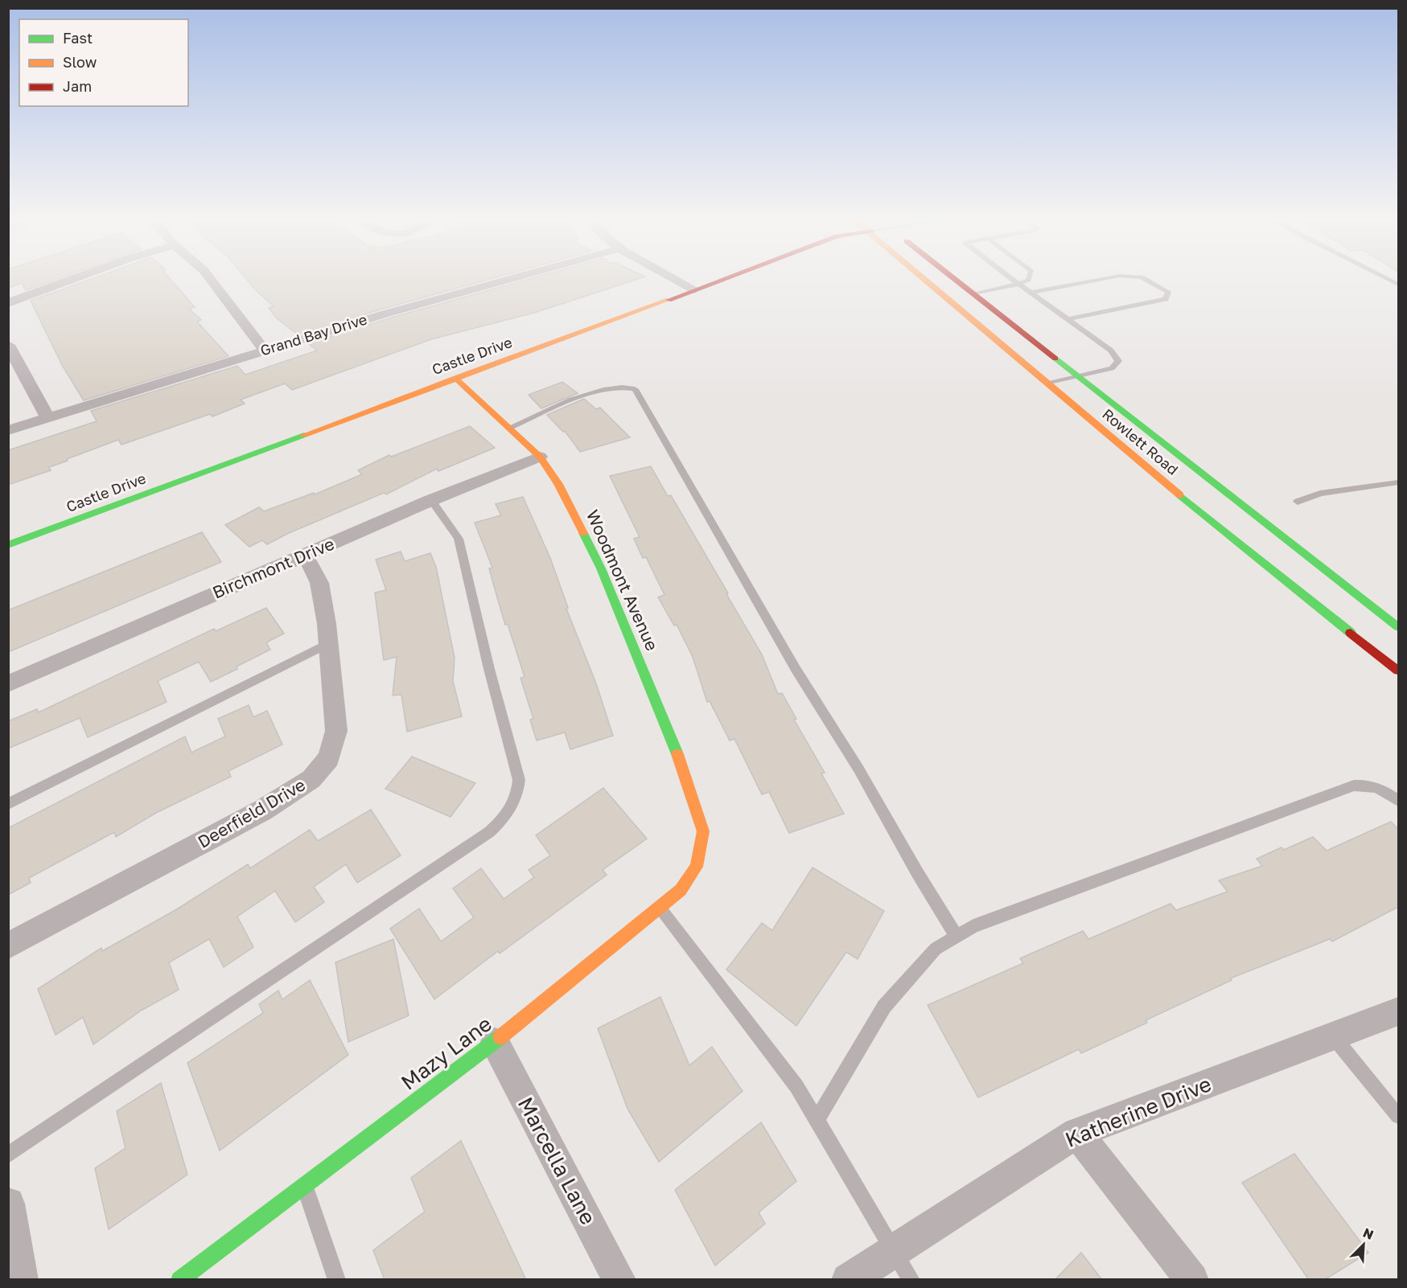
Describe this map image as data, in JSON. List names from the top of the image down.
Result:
{
  "streets": {
    "street": [
      "Grand Bay Drive",
      "Castle Drive",
      "Rowlett Road",
      "Birchmont Drive",
      "Woodmont Avenue",
      "Deerfield Drive",
      "Mazy Lane",
      "Katherine Drive",
      "Marcella Lane"
    ]
  },
  "crossings": [
    ["Castle Drive", "Woodmont Avenue"],
    ["Birchmont Drive", "Woodmont Avenue"],
    ["Birchmont Drive", "Deerfield Drive"],
    ["Woodmont Avenue", "Mazy Lane"],
    ["Mazy Lane", "Marcella Lane"]
  ],
  "legend": ["Fast", "Slow", "Jam"],
  "north": "top right"
}
